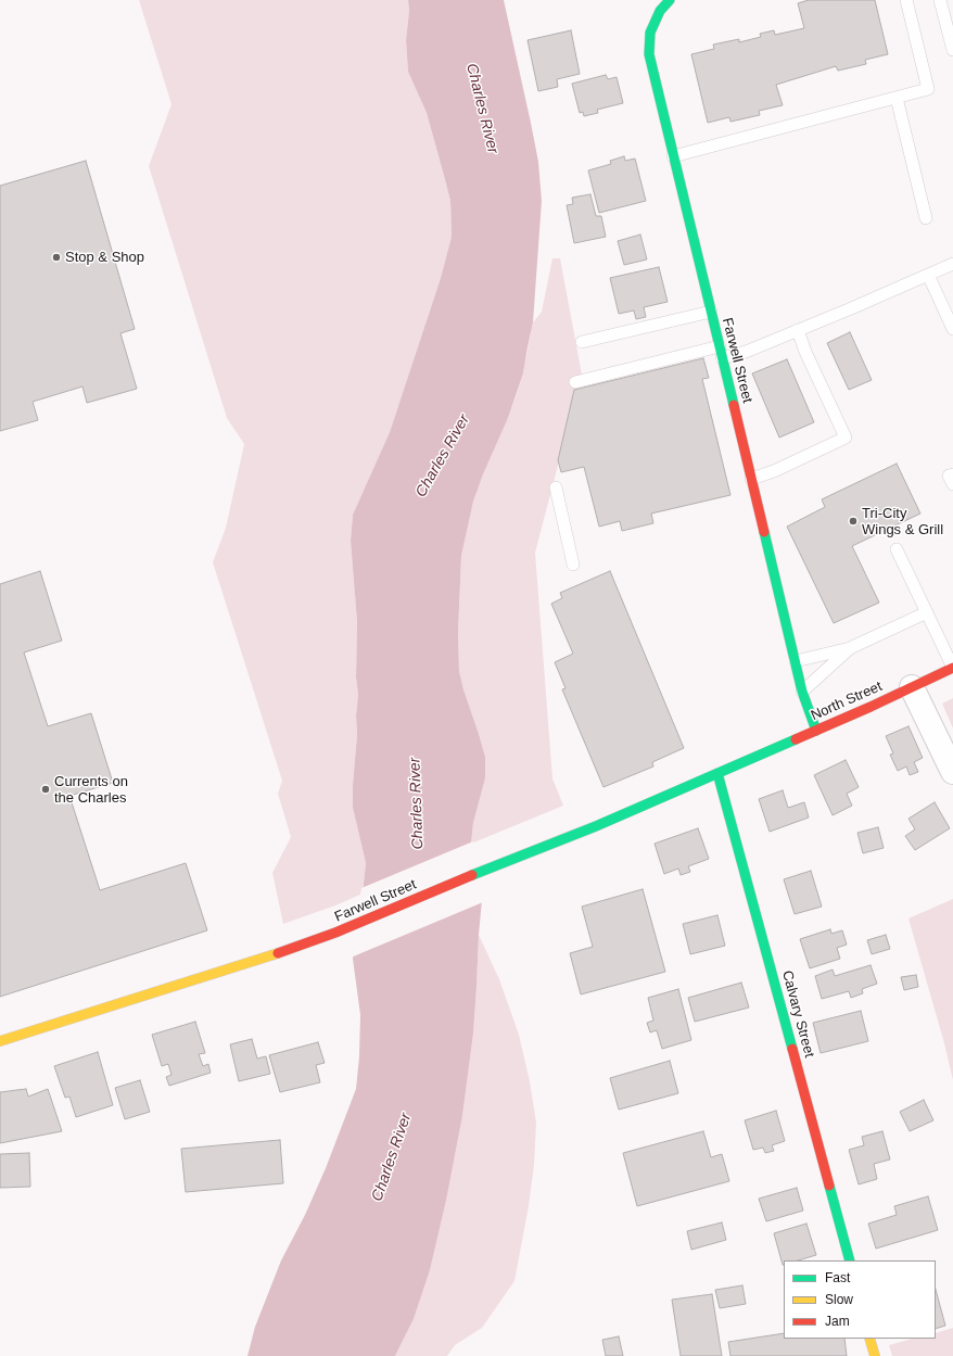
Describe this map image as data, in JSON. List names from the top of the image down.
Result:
{
  "streets": {
    "street": ["Farwell Street", "North Street", "Calvary Street"]
  },
  "crossings": [
    ["Farwell Street", "North Street"],
    ["Farwell Street", "Calvary Street"]
  ],
  "water": ["Charles River"],
  "places": ["Stop & Shop", "Tri-City Wings & Grill", "Currents on the Charles"],
  "legend": ["Fast", "Slow", "Jam"]
}
